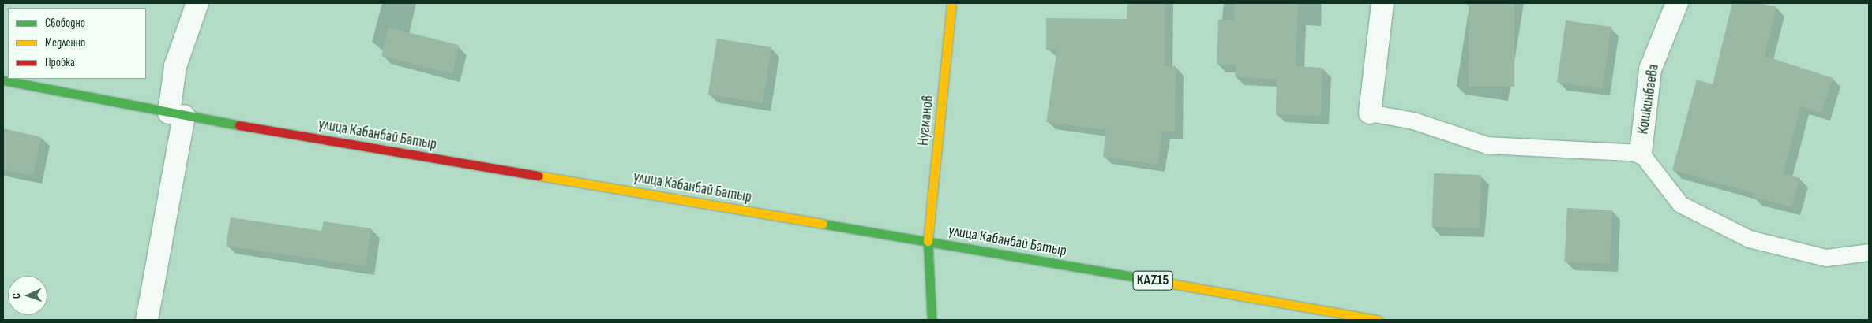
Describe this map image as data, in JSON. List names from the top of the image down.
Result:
{
  "streets": {
    "main road": ["Нугманов", "улица Кабанбай Батыр", "KAZ15"],
    "street": ["Кошкинбаева"]
  },
  "crossings": [
    ["Нугманов", "улица Кабанбай Батыр"]
  ],
  "legend": ["Свободно", "Медленно", "Пробка"],
  "north": "left"
}
